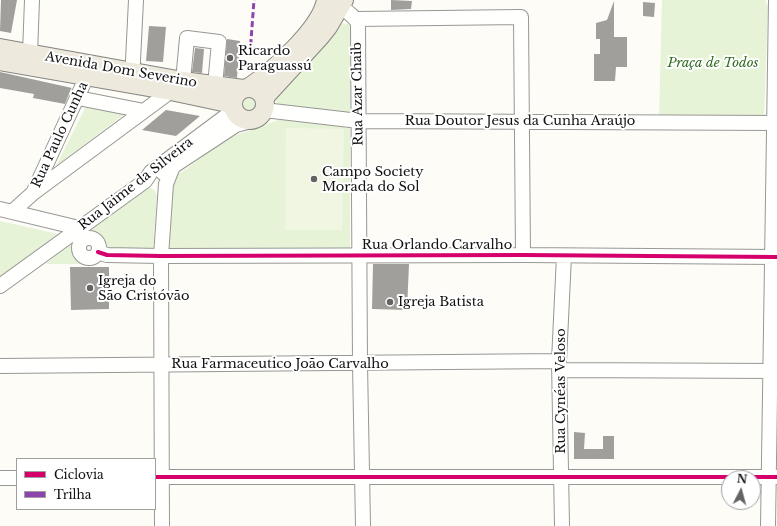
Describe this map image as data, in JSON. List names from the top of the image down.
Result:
{
  "streets": {
    "main road": ["Avenida Dom Severino"],
    "street": [
      "Rua Azar Chaib",
      "Rua Doutor Jesus da Cunha Araújo",
      "Rua Paulo Cunha",
      "Rua Jaime da Silveira",
      "Rua Orlando Carvalho",
      "Rua Farmaceutico João Carvalho",
      "Rua Cynéas Veloso"
    ]
  },
  "crossings": [
    ["Avenida Dom Severino", "Rua Doutor Jesus da Cunha Araújo"],
    ["Avenida Dom Severino", "Rua Paulo Cunha"],
    ["Avenida Dom Severino", "Rua Jaime da Silveira"],
    ["Rua Azar Chaib", "Rua Doutor Jesus da Cunha Araújo"],
    ["Rua Azar Chaib", "Rua Orlando Carvalho"],
    ["Rua Azar Chaib", "Rua Farmaceutico João Carvalho"],
    ["Rua Doutor Jesus da Cunha Araújo", "Rua Jaime da Silveira"],
    ["Rua Orlando Carvalho", "Rua Cynéas Veloso"],
    ["Rua Farmaceutico João Carvalho", "Rua Cynéas Veloso"]
  ],
  "parks": ["Praça de Todos"],
  "places": [
    "Ricardo Paraguassú",
    "Campo Society Morada do Sol",
    "Igreja do São Cristóvão",
    "Igreja Batista"
  ],
  "legend": ["Ciclovia", "Trilha"],
  "north": "top"
}
